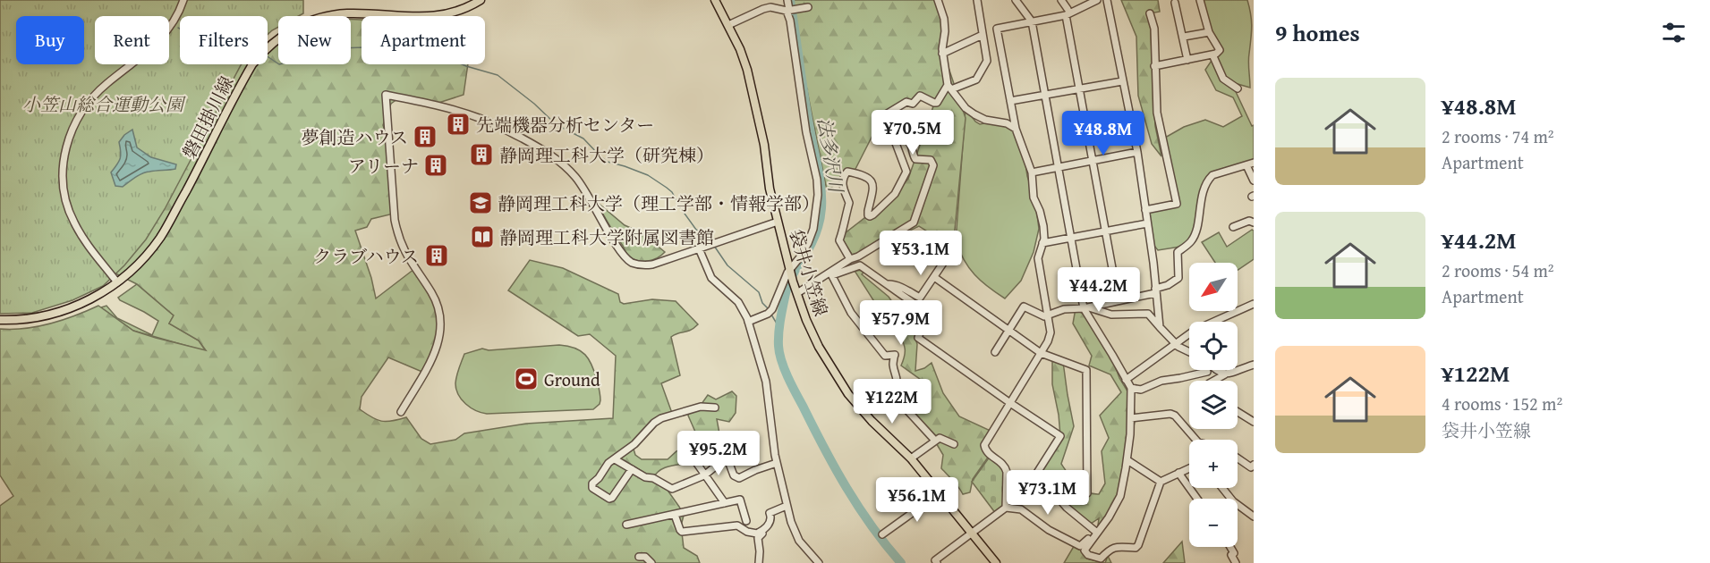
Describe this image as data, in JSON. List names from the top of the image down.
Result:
{
  "streets": {
    "main road": ["磐田掛川線", "袋井小笠線"]
  },
  "water": ["法多沢川"],
  "parks": ["小笠山総合運動公園"],
  "places": {
    "building": [
      "先端機器分析センター",
      "夢創造ハウス",
      "静岡理工科大学（研究棟）",
      "アリーナ",
      "クラブハウス"
    ],
    "school or university": ["静岡理工科大学（理工学部・情報学部）"],
    "library": ["静岡理工科大学附属図書館"],
    "sports": ["Ground"]
  },
  "north": "bottom left",
  "page": {
    "heading": "9 homes",
    "chip": [
      "Buy",
      "Rent",
      "Filters",
      "New",
      "Apartment"
    ],
    "list": [
      {
        "name": "¥48.8M",
        "note": "2 rooms · 74 m² · Apartment"
      },
      {
        "name": "¥44.2M",
        "note": "2 rooms · 54 m² · Apartment"
      },
      {
        "name": "¥122M",
        "note": "4 rooms · 152 m² · 袋井小笠線"
      }
    ],
    "price": [
      "¥70.5M",
      "¥48.8M",
      "¥53.1M",
      "¥44.2M",
      "¥57.9M",
      "¥122M",
      "¥95.2M",
      "¥73.1M",
      "¥56.1M"
    ],
    "map_buttons": ["+", "−"]
  }
}
